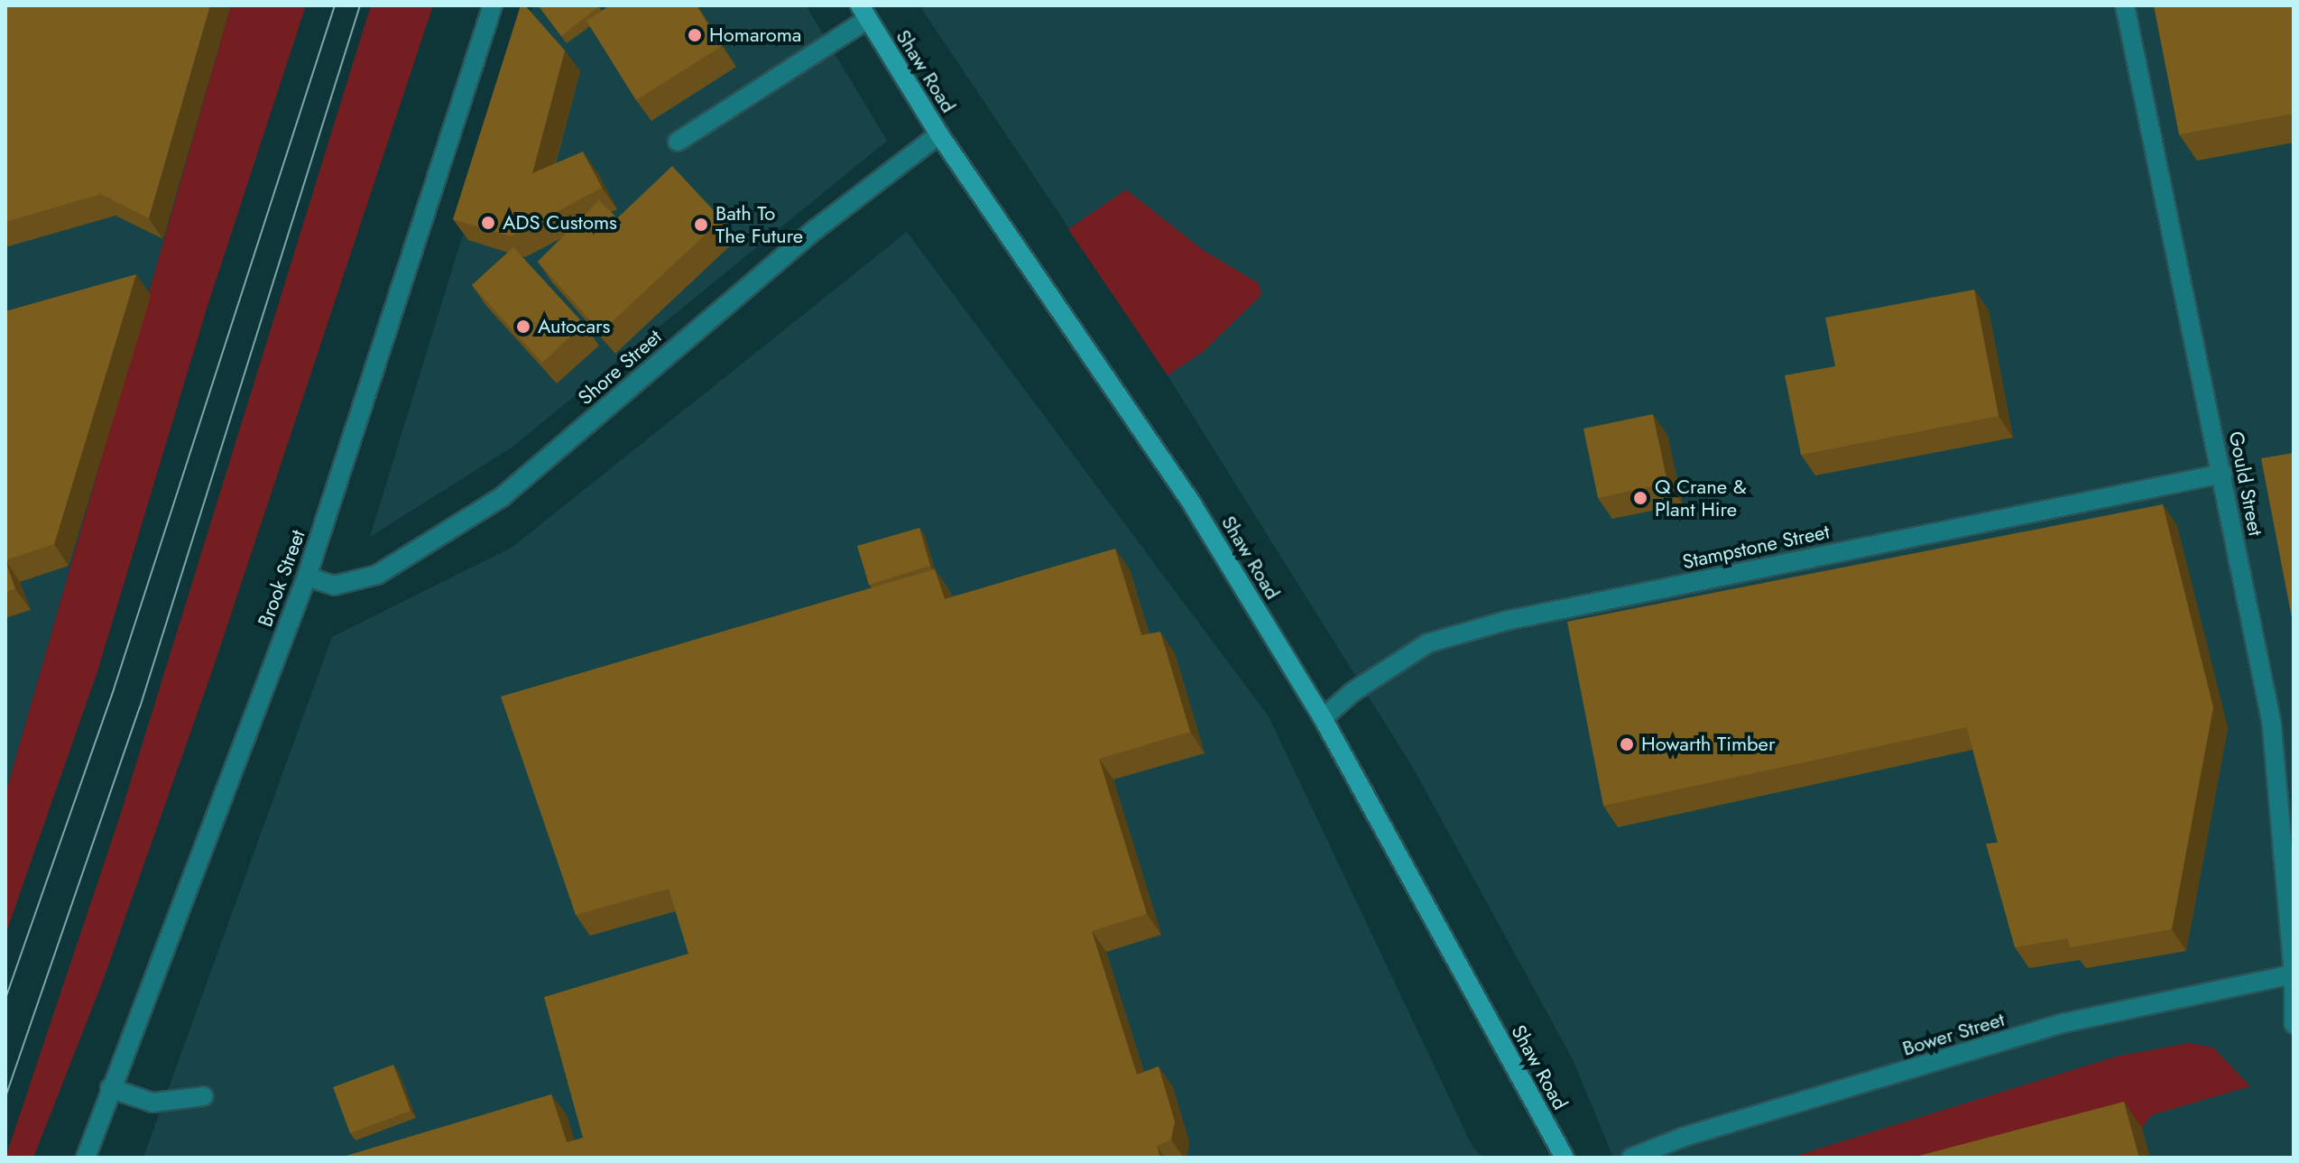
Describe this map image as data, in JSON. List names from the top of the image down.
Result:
{
  "streets": {
    "main road": ["Shaw Road"],
    "street": [
      "Shore Street",
      "Gould Street",
      "Stampstone Street",
      "Brook Street",
      "Bower Street"
    ]
  },
  "crossings": [
    ["Shaw Road", "Shore Street"],
    ["Shaw Road", "Stampstone Street"],
    ["Shore Street", "Brook Street"],
    ["Gould Street", "Stampstone Street"],
    ["Gould Street", "Bower Street"]
  ],
  "places": [
    "Homaroma",
    "ADS Customs",
    "Bath To The Future",
    "Autocars",
    "Q Crane & Plant Hire",
    "Howarth Timber"
  ]
}
